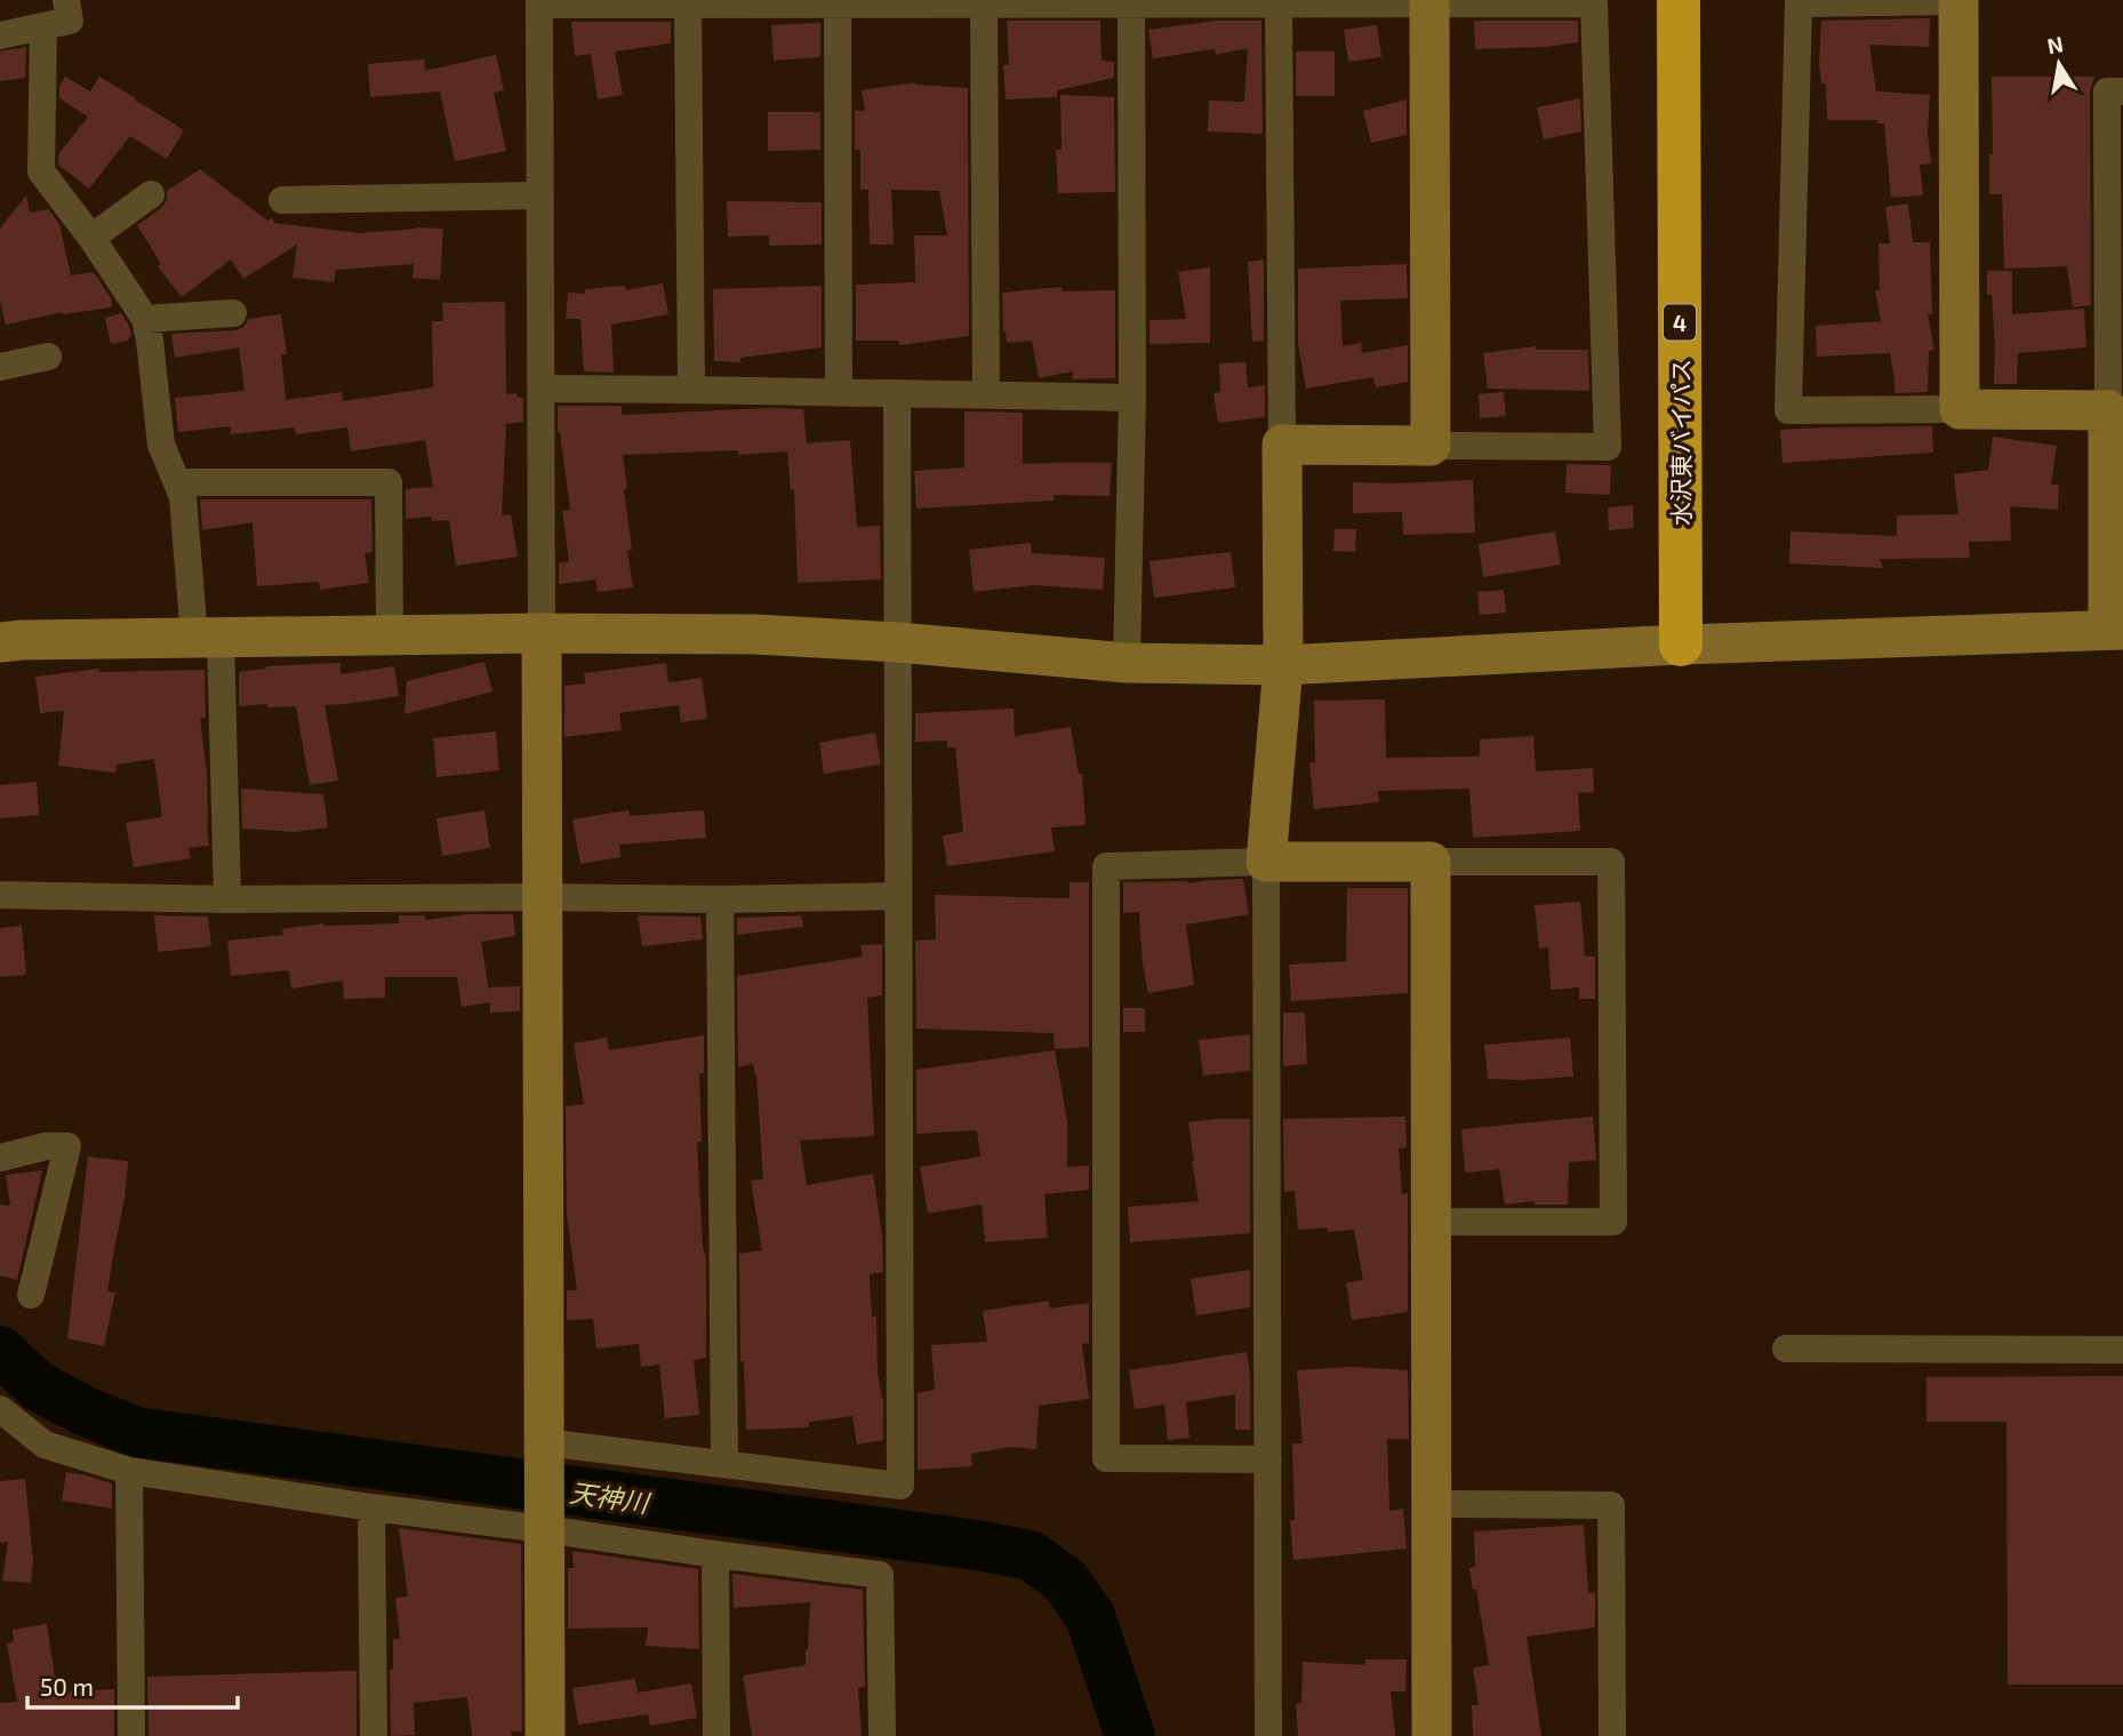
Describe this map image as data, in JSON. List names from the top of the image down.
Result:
{
  "streets": {
    "highway": ["4", "水沢東バイパス"]
  },
  "water": ["天神川"],
  "scale_bar": "50 m",
  "north": "top"
}
